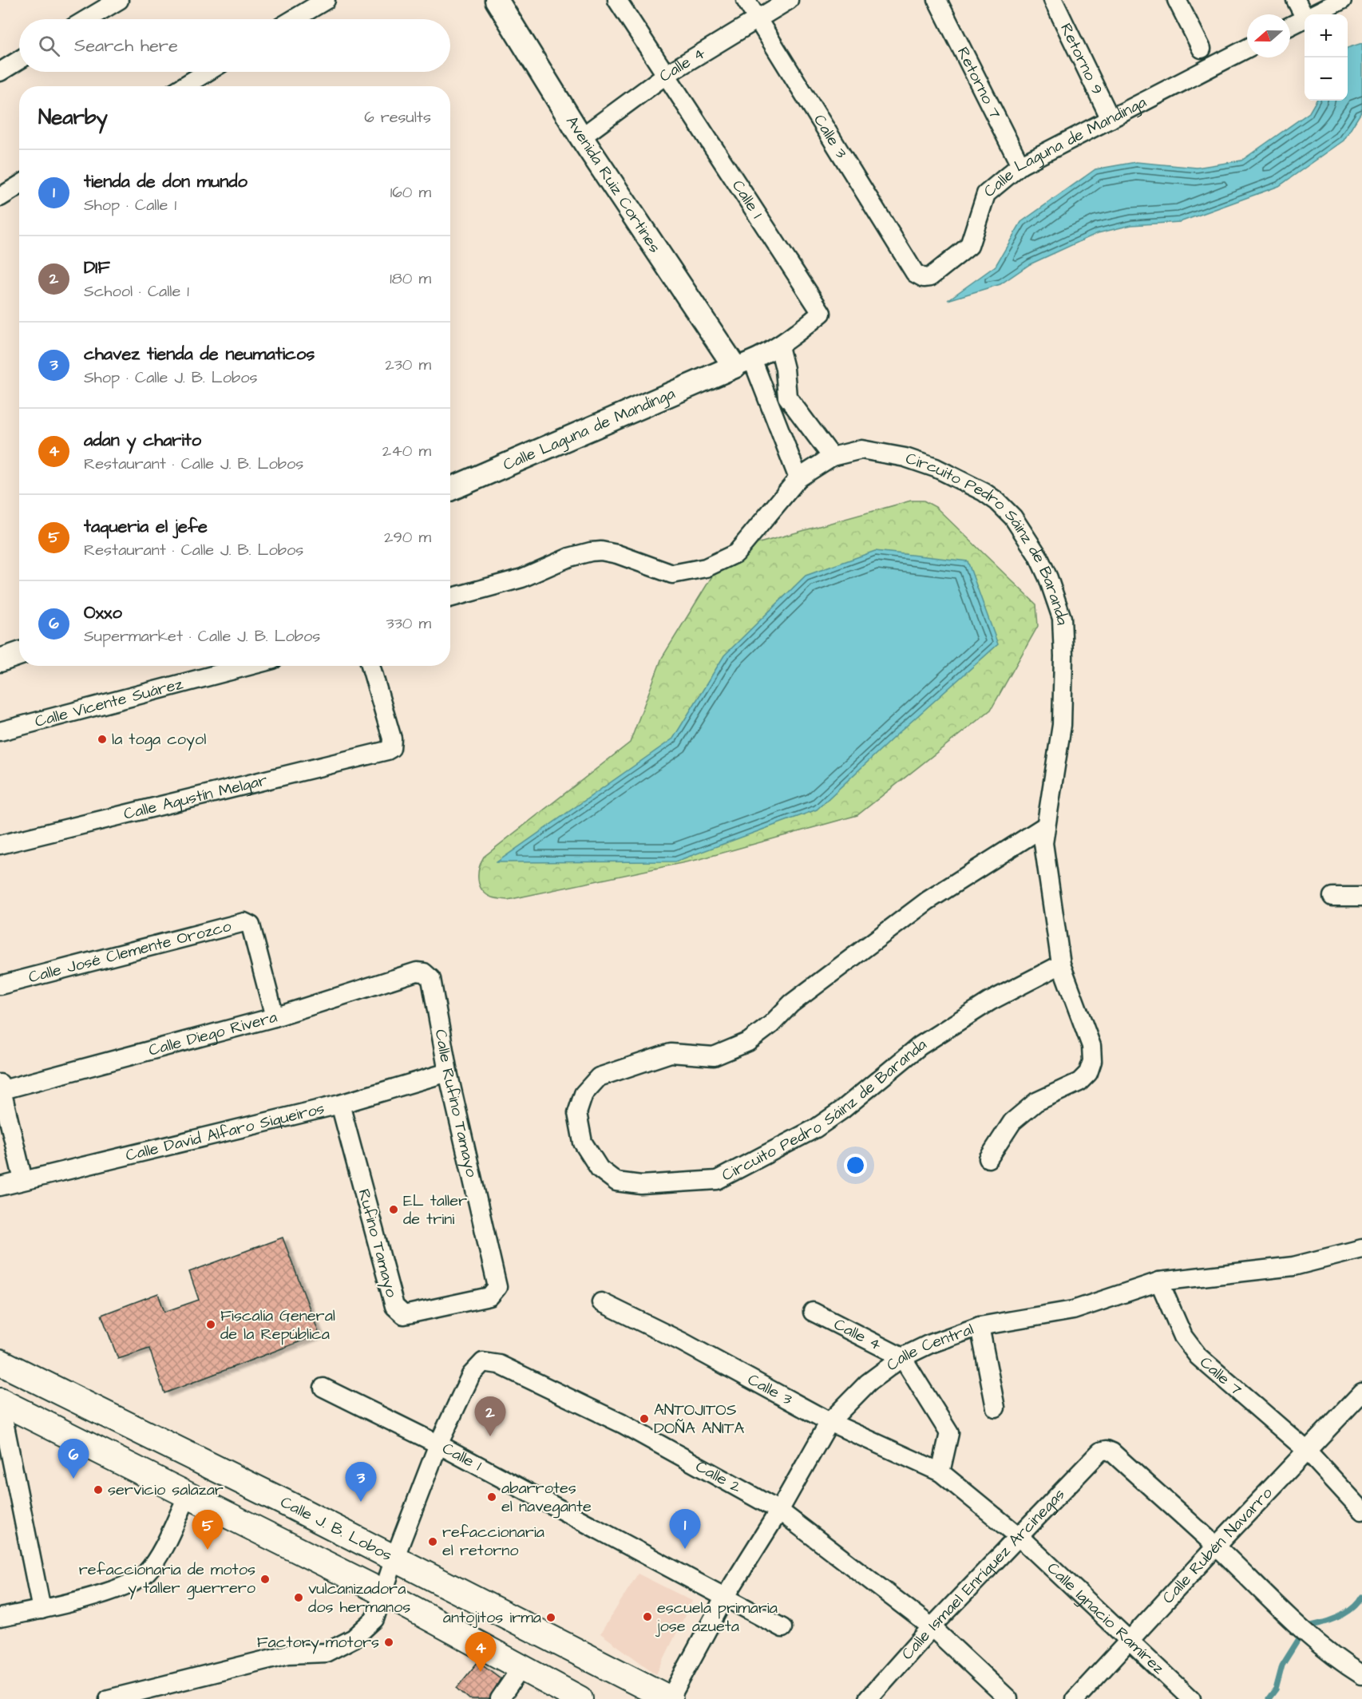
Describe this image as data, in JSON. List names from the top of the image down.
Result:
{
  "streets": {
    "main road": ["Calle J. B. Lobos"],
    "street": [
      "Retorno 9",
      "Calle 4",
      "Retorno 7",
      "Calle 3",
      "Calle Laguna de Mandinga",
      "Avenida Ruiz Cortines",
      "Calle 1",
      "Circuito Pedro Sáinz de Baranda",
      "Calle Vicente Suárez",
      "Calle Agustín Melgar",
      "Calle José Clemente Orozco",
      "Calle Diego Rivera",
      "Calle Rufino Tamayo",
      "Calle David Alfaro Siqueiros",
      "Rufino Tamayo",
      "Calle Central",
      "Calle 7",
      "Calle 2",
      "Calle Rubén Navarro",
      "Calle Ismael Enríquez Arcinegas",
      "Calle Ignacio Ramírez"
    ]
  },
  "crossings": [
    ["Retorno 9", "Calle Laguna de Mandinga"],
    ["Calle 4", "Calle 3"],
    ["Calle 4", "Avenida Ruiz Cortines"],
    ["Calle 4", "Calle 1"],
    ["Calle 4", "Calle Central"],
    ["Retorno 7", "Calle Laguna de Mandinga"],
    ["Calle 3", "Calle Laguna de Mandinga"],
    ["Calle 3", "Calle Central"],
    ["Calle 3", "Calle Ignacio Ramírez"],
    ["Calle Laguna de Mandinga", "Avenida Ruiz Cortines"],
    ["Calle Laguna de Mandinga", "Calle 1"],
    ["Avenida Ruiz Cortines", "Calle 1"],
    ["Calle 1", "Calle Central"],
    ["Calle 1", "Calle 2"],
    ["Calle José Clemente Orozco", "Calle Diego Rivera"],
    ["Calle Diego Rivera", "Calle Rufino Tamayo"],
    ["Calle Rufino Tamayo", "Calle David Alfaro Siqueiros"],
    ["Calle Rufino Tamayo", "Rufino Tamayo"],
    ["Calle David Alfaro Siqueiros", "Rufino Tamayo"],
    ["Calle Central", "Calle 7"],
    ["Calle Central", "Calle 2"],
    ["Calle Central", "Calle J. B. Lobos"],
    ["Calle 7", "Calle Rubén Navarro"],
    ["Calle 2", "Calle Ismael Enríquez Arcinegas"],
    ["Calle Rubén Navarro", "Calle Ismael Enríquez Arcinegas"],
    ["Calle Rubén Navarro", "Calle Ignacio Ramírez"],
    ["Calle Ismael Enríquez Arcinegas", "Calle Ignacio Ramírez"]
  ],
  "places": [
    "la toga coyol",
    "EL taller de trini",
    "Fiscalía General de la República",
    "ANTOJITOS DOÑA ANITA",
    "servicio salazar",
    "abarrotes el navegante",
    "refaccionaria el retorno",
    "refaccionaria de motos y taller guerrero",
    "vulcanizadora dos hermanos",
    "escuela primaria jose azueta",
    "antojitos irma",
    "Factory motors"
  ],
  "north": "left",
  "page": {
    "map_buttons": ["+", "−"],
    "search": "Search here",
    "heading": ["Nearby", "6 results"],
    "list": [
      {
        "mark": "1",
        "name": "tienda de don mundo",
        "note": "Shop · Calle 1",
        "value": "160 m"
      },
      {
        "mark": "2",
        "name": "DIF",
        "note": "School · Calle 1",
        "value": "180 m"
      },
      {
        "mark": "3",
        "name": "chavez tienda de neumaticos",
        "note": "Shop · Calle J. B. Lobos",
        "value": "230 m"
      },
      {
        "mark": "4",
        "name": "adan y charito",
        "note": "Restaurant · Calle J. B. Lobos",
        "value": "240 m"
      },
      {
        "mark": "5",
        "name": "taqueria el jefe",
        "note": "Restaurant · Calle J. B. Lobos",
        "value": "290 m"
      },
      {
        "mark": "6",
        "name": "Oxxo",
        "note": "Supermarket · Calle J. B. Lobos",
        "value": "330 m"
      }
    ],
    "pins": [
      "2",
      "6",
      "3",
      "1",
      "5",
      "4"
    ]
  }
}
